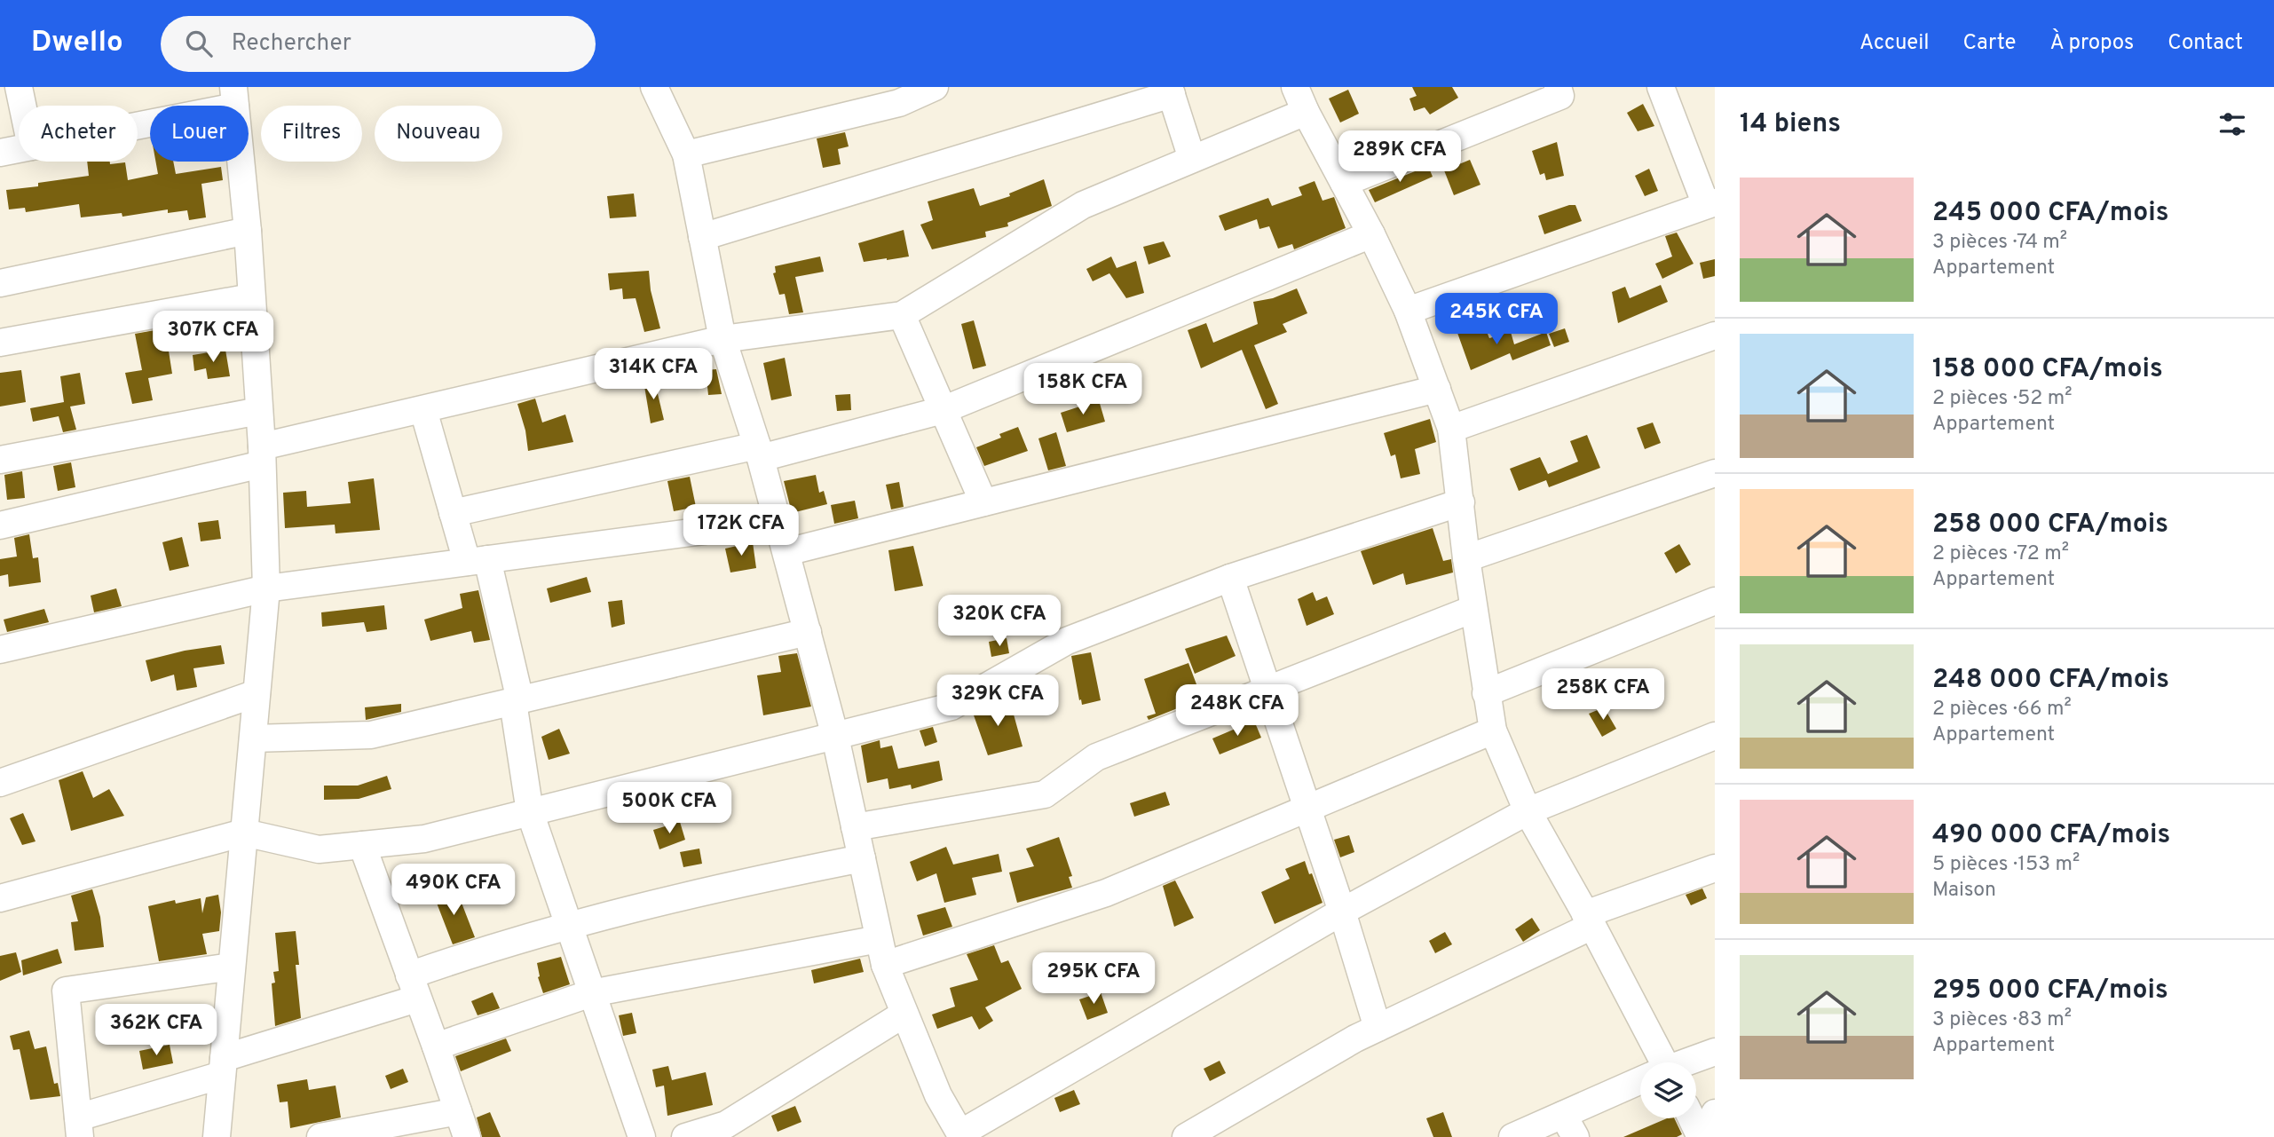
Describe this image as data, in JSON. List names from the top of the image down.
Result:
{
  "page": {
    "header": "Dwello",
    "search": "Rechercher",
    "nav": [
      "Accueil",
      "Carte",
      "À propos",
      "Contact"
    ],
    "heading": "14 biens",
    "chip": [
      "Acheter",
      "Louer",
      "Filtres",
      "Nouveau"
    ],
    "price": [
      "289K CFA",
      "245K CFA",
      "307K CFA",
      "314K CFA",
      "158K CFA",
      "172K CFA",
      "320K CFA",
      "258K CFA",
      "329K CFA",
      "248K CFA",
      "500K CFA",
      "490K CFA",
      "295K CFA",
      "362K CFA"
    ],
    "list": [
      {
        "name": "245 000 CFA/mois",
        "note": "3 pièces · 74 m² · Appartement"
      },
      {
        "name": "158 000 CFA/mois",
        "note": "2 pièces · 52 m² · Appartement"
      },
      {
        "name": "258 000 CFA/mois",
        "note": "2 pièces · 72 m² · Appartement"
      },
      {
        "name": "248 000 CFA/mois",
        "note": "2 pièces · 66 m² · Appartement"
      },
      {
        "name": "490 000 CFA/mois",
        "note": "5 pièces · 153 m² · Maison"
      },
      {
        "name": "295 000 CFA/mois",
        "note": "3 pièces · 83 m² · Appartement"
      }
    ]
  }
}
